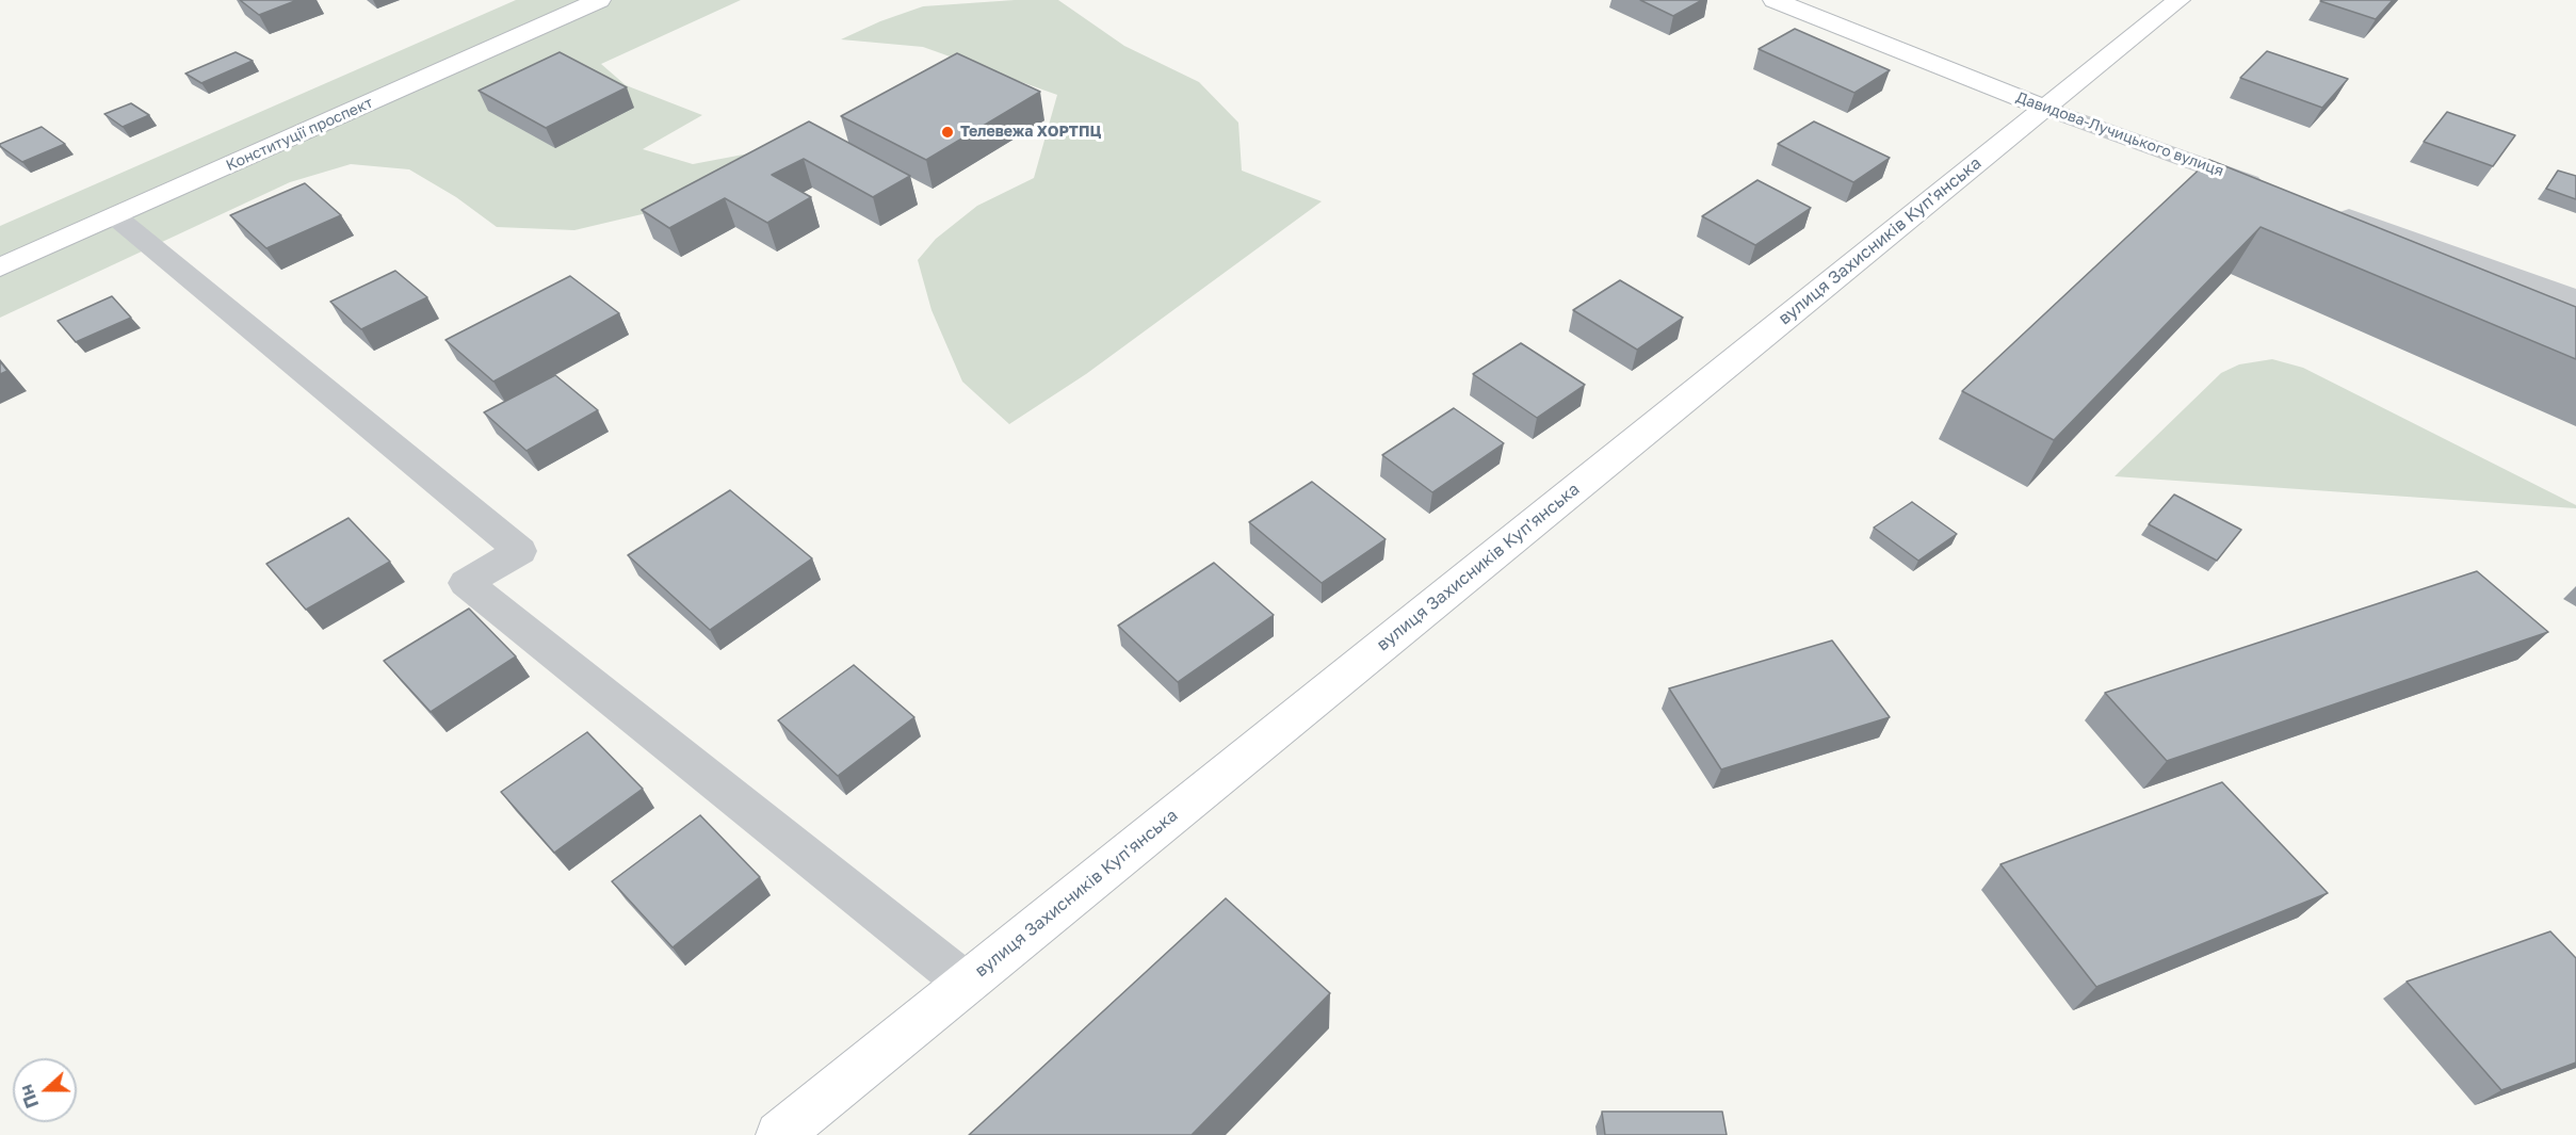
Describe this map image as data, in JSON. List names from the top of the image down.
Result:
{
  "streets": {
    "main road": ["Конституції проспект", "Давидова-Лучицького вулиця", "вулиця Захисників Куп'янська"]
  },
  "crossings": [
    ["Давидова-Лучицького вулиця", "вулиця Захисників Куп'янська"]
  ],
  "places": ["Телевежа ХОРТПЦ"],
  "north": "left"
}
